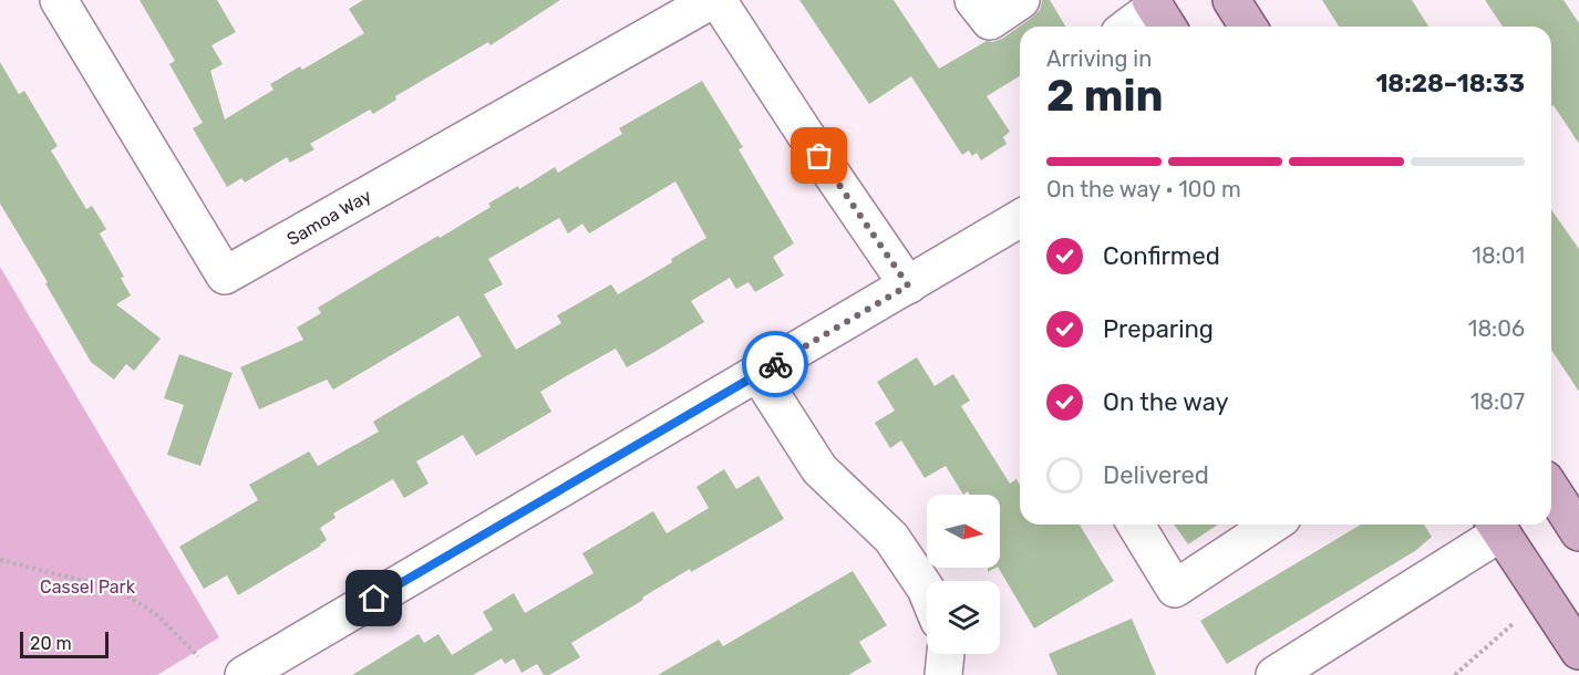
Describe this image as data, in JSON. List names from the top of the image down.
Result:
{
  "streets": {
    "street": ["Samoa Way"]
  },
  "parks": ["Cassel Park"],
  "scale_bar": "20 m",
  "north": "right",
  "page": {
    "heading": ["2 min", "Arriving in", "18:28–18:33"],
    "bar": "On the way · 100 m",
    "list": [
      ["Confirmed", "18:01"],
      ["Preparing", "18:06"],
      ["On the way", "18:07"],
      "Delivered"
    ],
    "scale": "20 m"
  }
}
